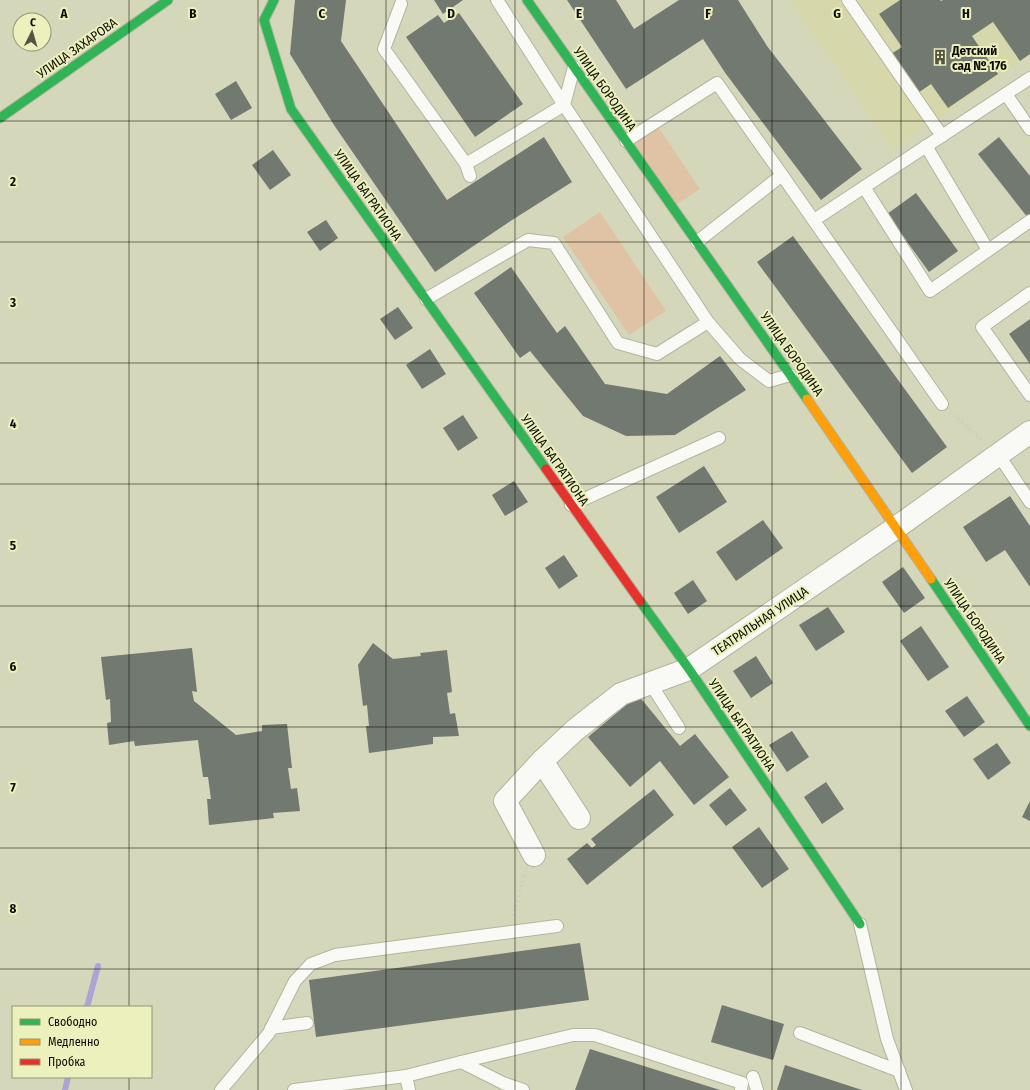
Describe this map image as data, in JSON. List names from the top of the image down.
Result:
{
  "streets": {
    "street": [
      "УЛИЦА ЗАХАРОВА",
      "УЛИЦА БОРОДИНА",
      "УЛИЦА БАГРАТИОНА",
      "ТЕАТРАЛЬНАЯ УЛИЦА"
    ]
  },
  "crossings": [
    ["УЛИЦА БОРОДИНА", "ТЕАТРАЛЬНАЯ УЛИЦА"],
    ["УЛИЦА БАГРАТИОНА", "ТЕАТРАЛЬНАЯ УЛИЦА"]
  ],
  "places": {
    "building": ["Детский сад № 176"]
  },
  "legend": ["Свободно", "Медленно", "Пробка"],
  "north": "top",
  "grid": {
    "columns": [
      "A",
      "B",
      "C",
      "D",
      "E",
      "F",
      "G",
      "H"
    ],
    "rows": [
      "2",
      "3",
      "4",
      "5",
      "6",
      "7",
      "8"
    ]
  }
}
